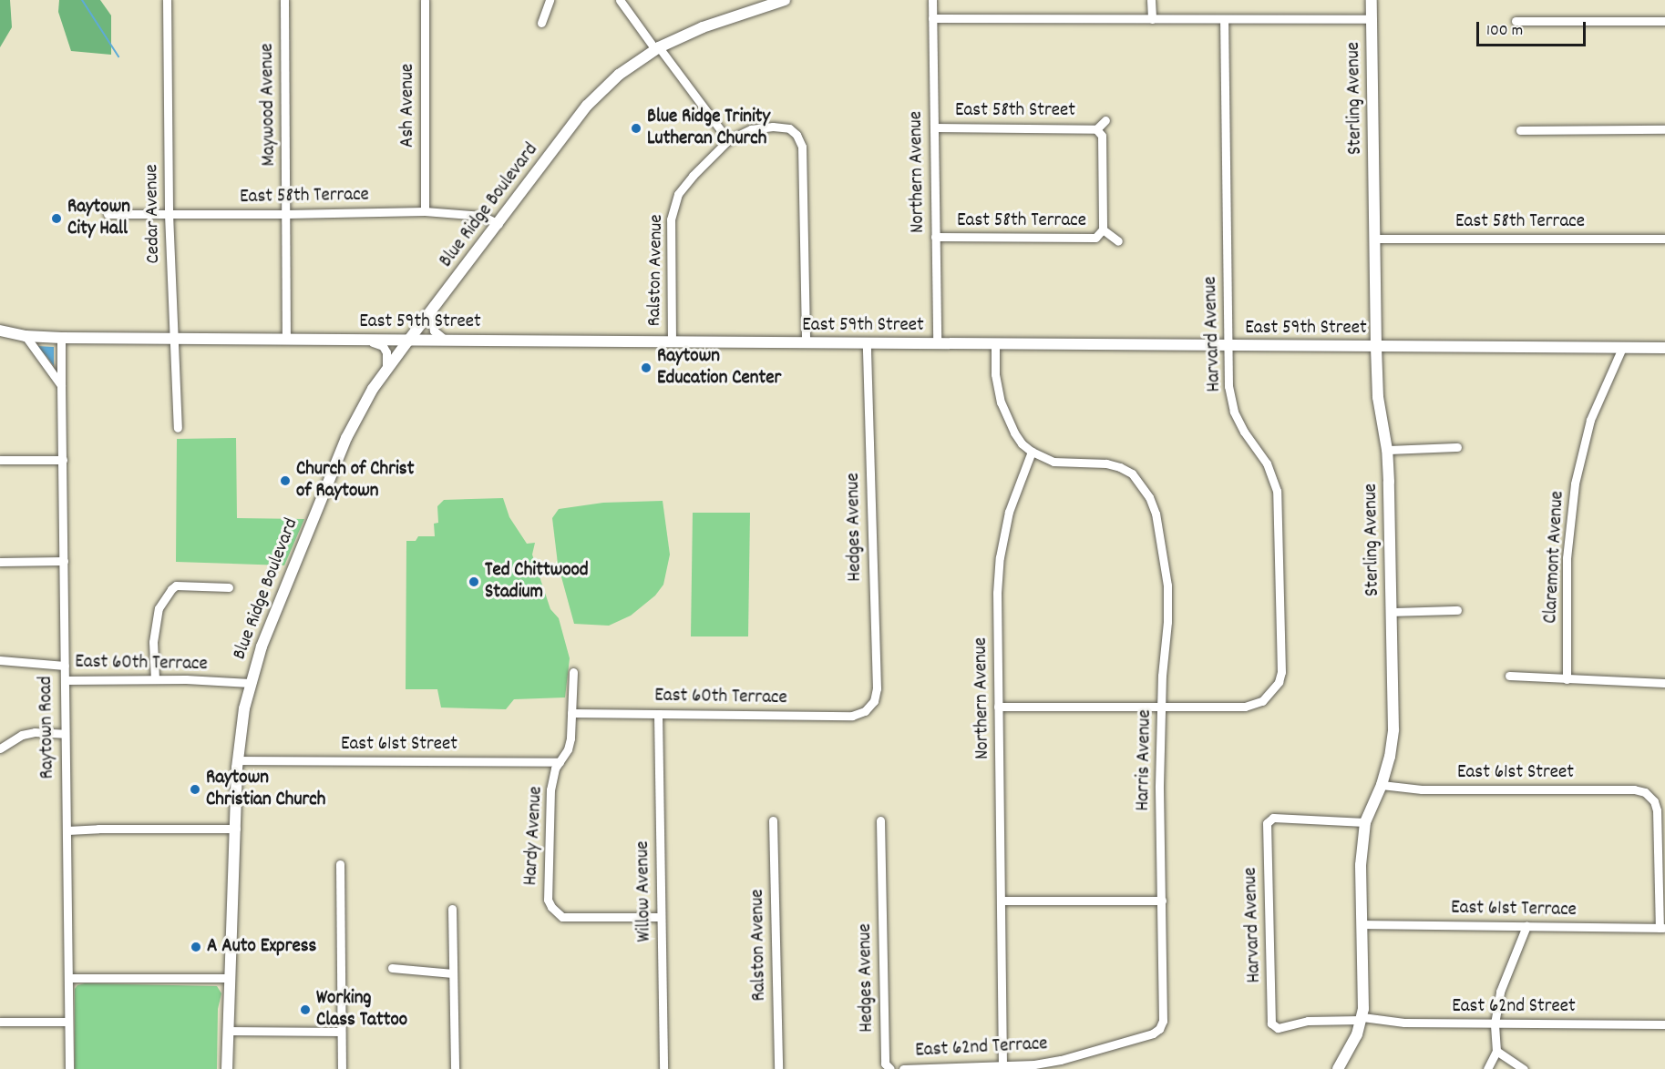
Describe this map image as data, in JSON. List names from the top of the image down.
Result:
{
  "streets": {
    "street": [
      "Sterling Avenue",
      "Maywood Avenue",
      "Ash Avenue",
      "East 58th Street",
      "Northern Avenue",
      "East 58th Terrace",
      "Blue Ridge Boulevard",
      "Cedar Avenue",
      "Ralston Avenue",
      "East 59th Street",
      "Harvard Avenue",
      "Hedges Avenue",
      "Claremont Avenue",
      "East 60th Terrace",
      "Raytown Road",
      "East 61st Street",
      "Harris Avenue",
      "Hardy Avenue",
      "Willow Avenue",
      "East 61st Terrace",
      "East 62nd Street",
      "East 62nd Terrace"
    ]
  },
  "crossings": [
    ["Sterling Avenue", "East 58th Terrace"],
    ["Sterling Avenue", "East 59th Street"],
    ["Sterling Avenue", "Harvard Avenue"],
    ["Sterling Avenue", "East 61st Street"],
    ["Sterling Avenue", "East 61st Terrace"],
    ["Sterling Avenue", "East 62nd Street"],
    ["Maywood Avenue", "East 58th Terrace"],
    ["Maywood Avenue", "East 59th Street"],
    ["Ash Avenue", "East 58th Terrace"],
    ["East 58th Street", "Northern Avenue"],
    ["Northern Avenue", "East 58th Terrace"],
    ["Northern Avenue", "East 59th Street"],
    ["Northern Avenue", "Harris Avenue"],
    ["Northern Avenue", "East 62nd Terrace"],
    ["East 58th Terrace", "Blue Ridge Boulevard"],
    ["East 58th Terrace", "Cedar Avenue"],
    ["Blue Ridge Boulevard", "East 59th Street"],
    ["Blue Ridge Boulevard", "East 60th Terrace"],
    ["Blue Ridge Boulevard", "East 61st Street"],
    ["Cedar Avenue", "East 59th Street"],
    ["Ralston Avenue", "East 59th Street"],
    ["East 59th Street", "Harvard Avenue"],
    ["East 59th Street", "Hedges Avenue"],
    ["East 59th Street", "Claremont Avenue"],
    ["East 59th Street", "Raytown Road"],
    ["Harvard Avenue", "Harris Avenue"],
    ["Harvard Avenue", "East 62nd Street"],
    ["Hedges Avenue", "East 60th Terrace"],
    ["East 60th Terrace", "Raytown Road"],
    ["East 60th Terrace", "Hardy Avenue"],
    ["East 60th Terrace", "Willow Avenue"],
    ["East 61st Street", "Hardy Avenue"],
    ["East 61st Street", "East 61st Terrace"],
    ["Harris Avenue", "East 62nd Terrace"],
    ["Hardy Avenue", "Willow Avenue"]
  ],
  "places": [
    "Blue Ridge Trinity Lutheran Church",
    "Raytown City Hall",
    "Raytown Education Center",
    "Church of Christ of Raytown",
    "Ted Chittwood Stadium",
    "Raytown Christian Church",
    "A Auto Express",
    "Working Class Tattoo"
  ],
  "scale_bar": "100 m"
}
